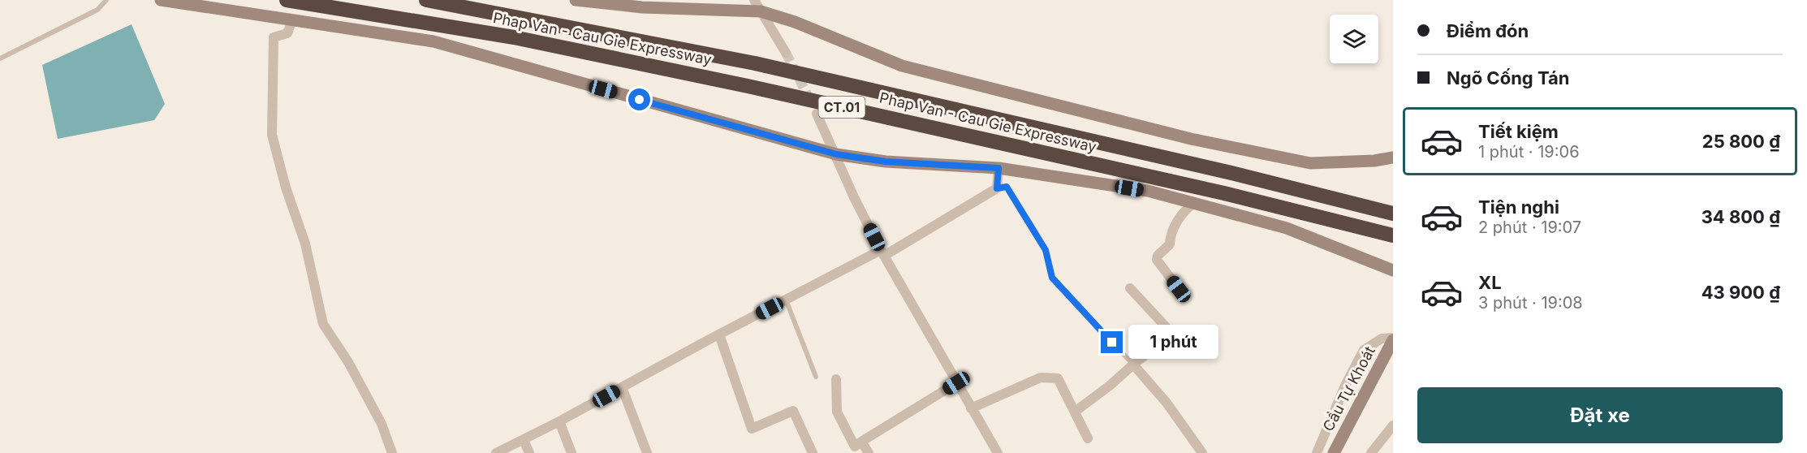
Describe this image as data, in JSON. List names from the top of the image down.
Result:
{
  "streets": {
    "highway": ["Phap Van - Cau Gie Expressway", "CT.01"],
    "street": ["Cầu Tự Khoát"]
  },
  "page": {
    "banner": ["Điểm đón", "Ngõ Cống Tán"],
    "list": [
      {
        "name": "Tiết kiệm",
        "note": "1 phút · 19:06",
        "value": "25 800 ₫"
      },
      {
        "name": "Tiện nghi",
        "note": "2 phút · 19:07",
        "value": "34 800 ₫"
      },
      {
        "name": "XL",
        "note": "3 phút · 19:08",
        "value": "43 900 ₫"
      }
    ],
    "bubble": "1 phút",
    "buttons": "Đặt xe"
  }
}
